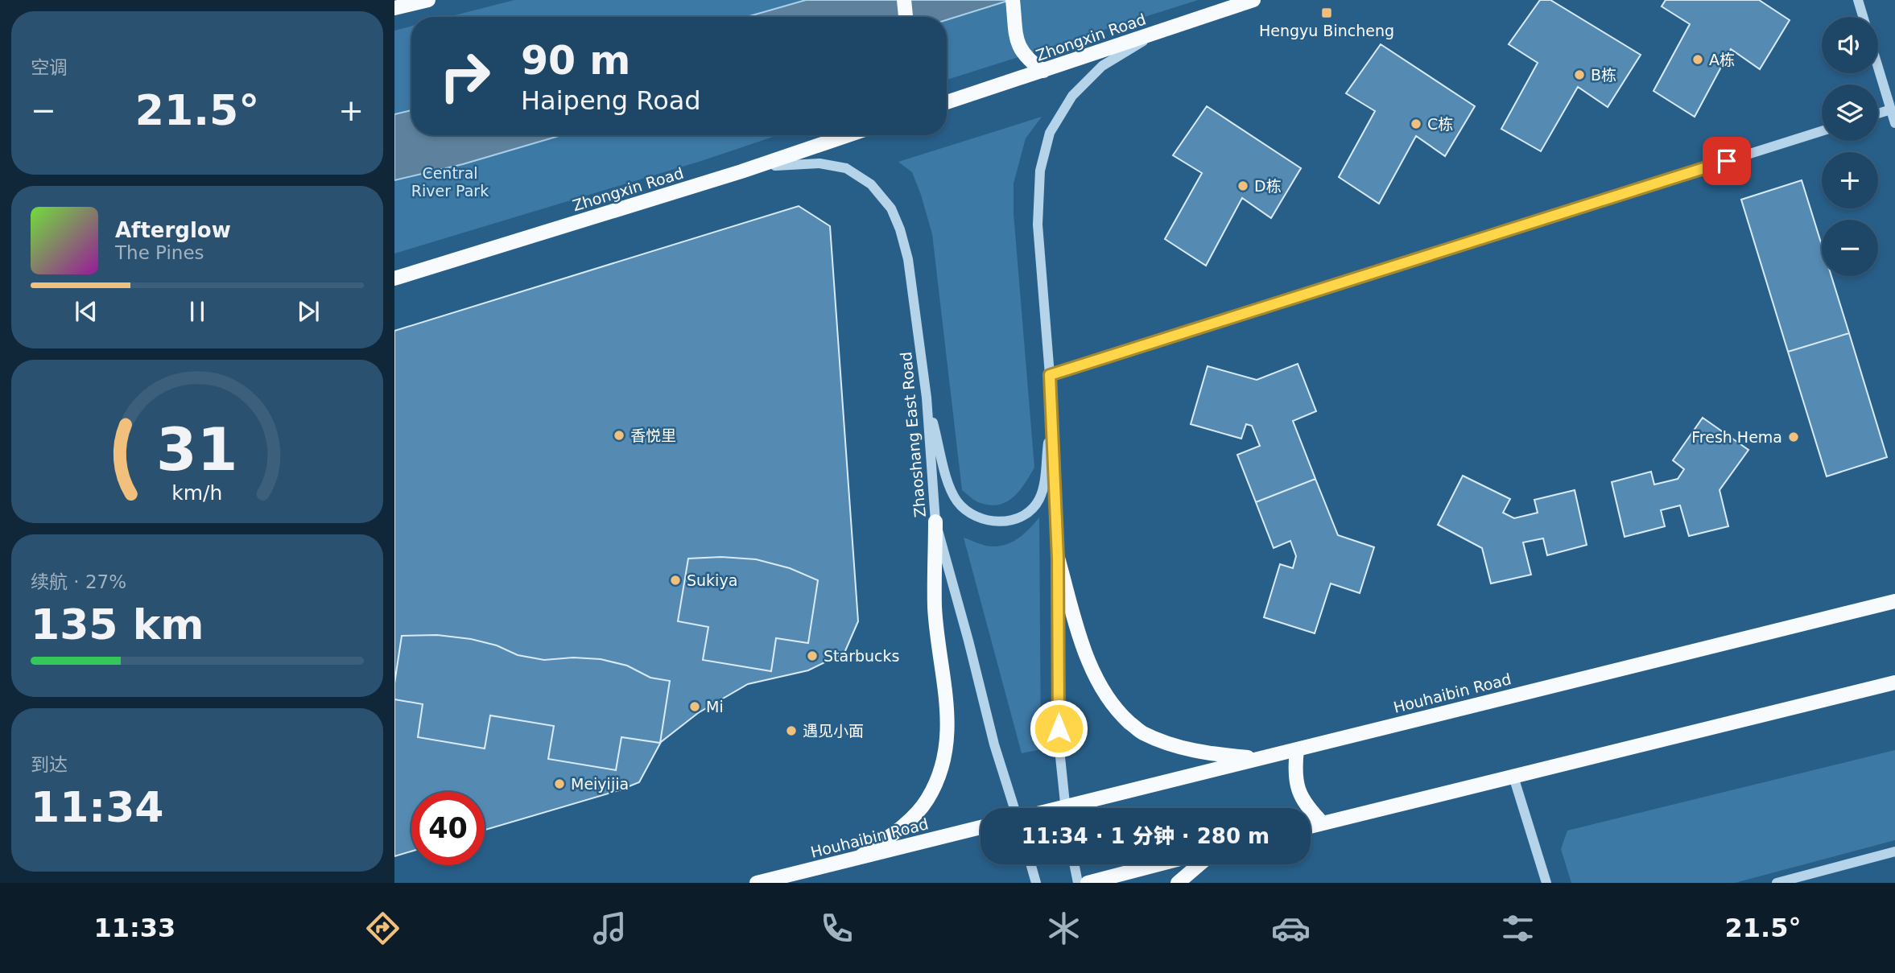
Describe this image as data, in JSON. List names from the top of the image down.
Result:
{
  "streets": {
    "main road": ["Zhongxin Road", "Houhaibin Road"],
    "street": ["Zhaoshang East Road"]
  },
  "crossings": [
    ["Zhongxin Road", "Zhaoshang East Road"]
  ],
  "parks": ["Central River Park"],
  "places": {
    "transit": ["Hengyu Bincheng"],
    "other": [
      "A栋",
      "B栋",
      "C栋",
      "D栋",
      "香悦里",
      "Fresh Hema",
      "Sukiya",
      "Starbucks",
      "Mi",
      "遇见小面",
      "Meiyijia"
    ]
  },
  "page": {
    "tile": [
      "空调",
      ["续航 · 27%", "135 km"],
      ["到达", "11:34"]
    ],
    "map_buttons": ["+", "−"],
    "turn": ["90 m", "Haipeng Road"],
    "heat": ["−", "21.5°", "+"],
    "song": ["Afterglow", "The Pines"],
    "limit": "40",
    "trip": "11:34 · 1 分钟 · 280 m",
    "tabs": ["11:33", "21.5°"],
    "gauge": ["31", "km/h"]
  }
}
